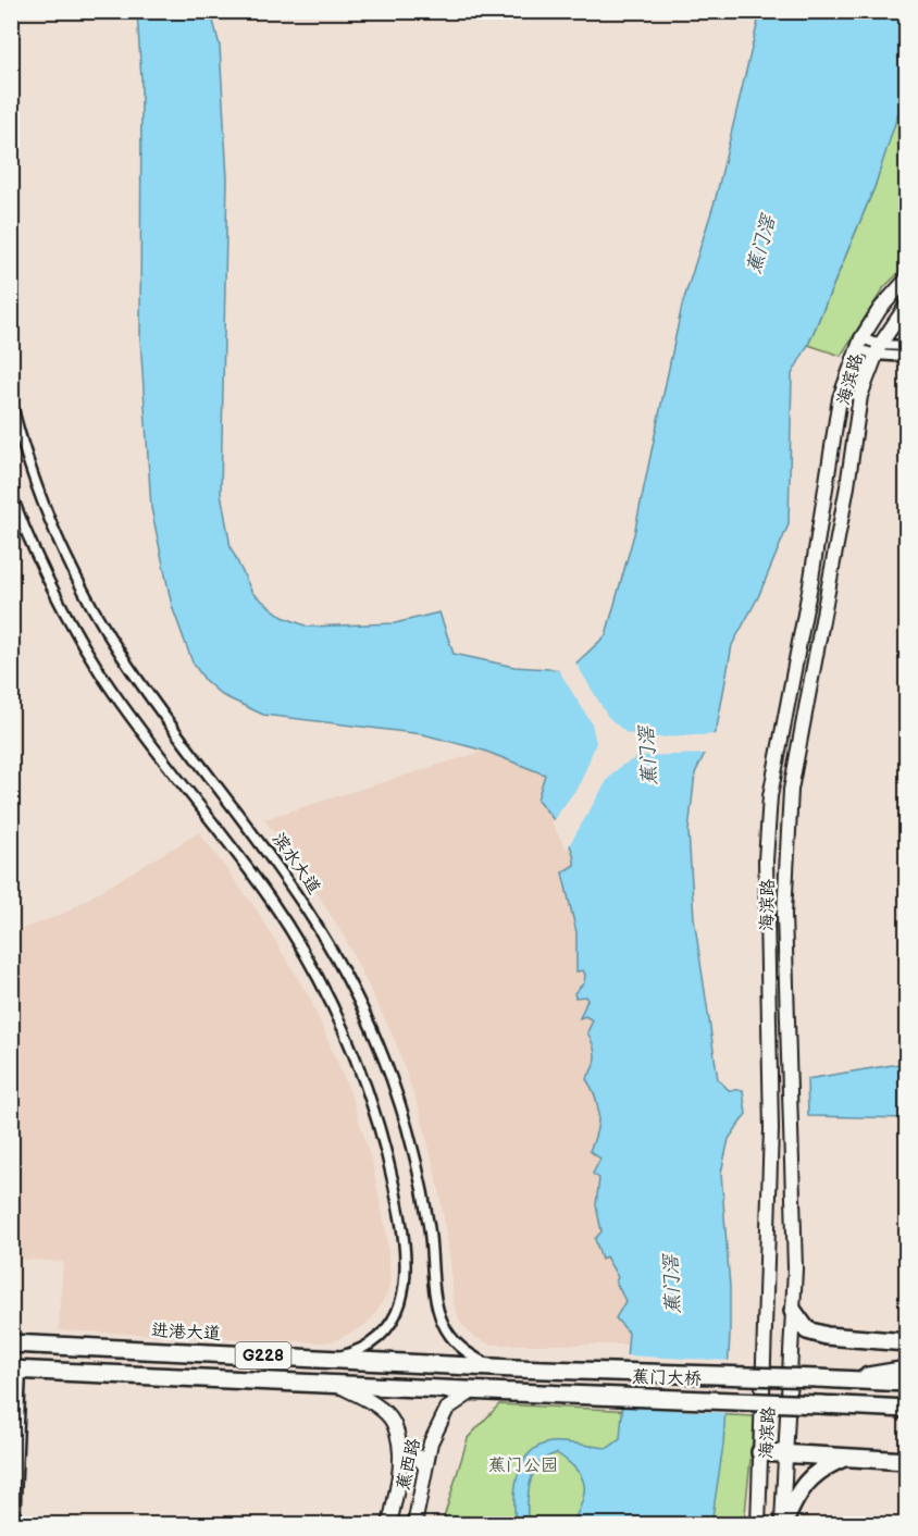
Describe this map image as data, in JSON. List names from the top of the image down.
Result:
{
  "streets": {
    "highway": ["进港大道", "G228", "蕉门大桥"],
    "street": ["海滨路", "滨水大道", "蕉西路"]
  },
  "crossings": [
    ["滨水大道", "进港大道"],
    ["进港大道", "蕉门大桥"],
    ["G228", "蕉门大桥"],
    ["G228", "蕉西路"],
    ["蕉门大桥", "蕉西路"]
  ],
  "water": ["蕉门滘"],
  "parks": ["蕉门公园"]
}
